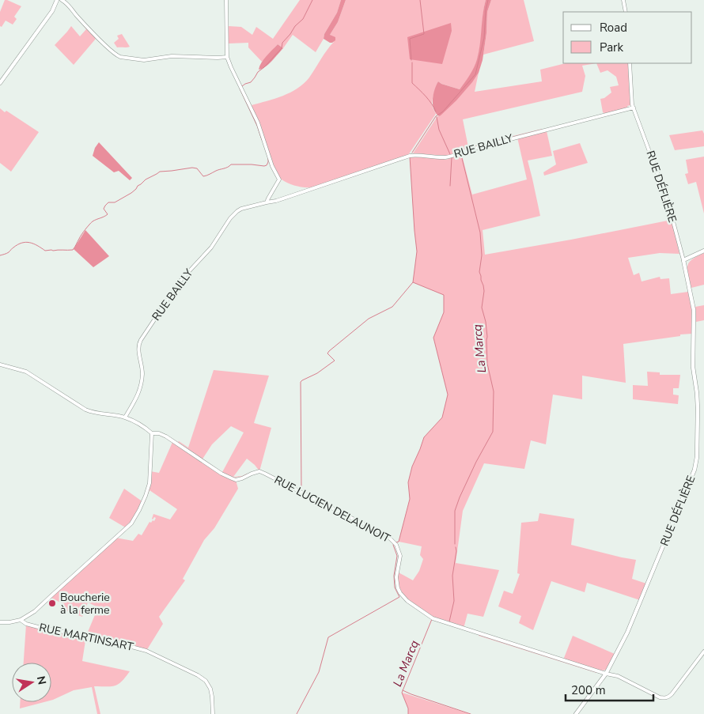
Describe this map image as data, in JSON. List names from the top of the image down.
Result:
{
  "streets": {
    "street": [
      "RUE BAILLY",
      "RUE DÉFLIÈRE",
      "RUE LUCIEN DELAUNOIT",
      "RUE MARTINSART"
    ]
  },
  "crossings": [
    ["RUE BAILLY", "RUE DÉFLIÈRE"],
    ["RUE DÉFLIÈRE", "RUE LUCIEN DELAUNOIT"]
  ],
  "water": ["La Marcq"],
  "places": ["Boucherie à la ferme"],
  "legend": ["Road", "Park"],
  "scale_bar": "200 m",
  "north": "right"
}
